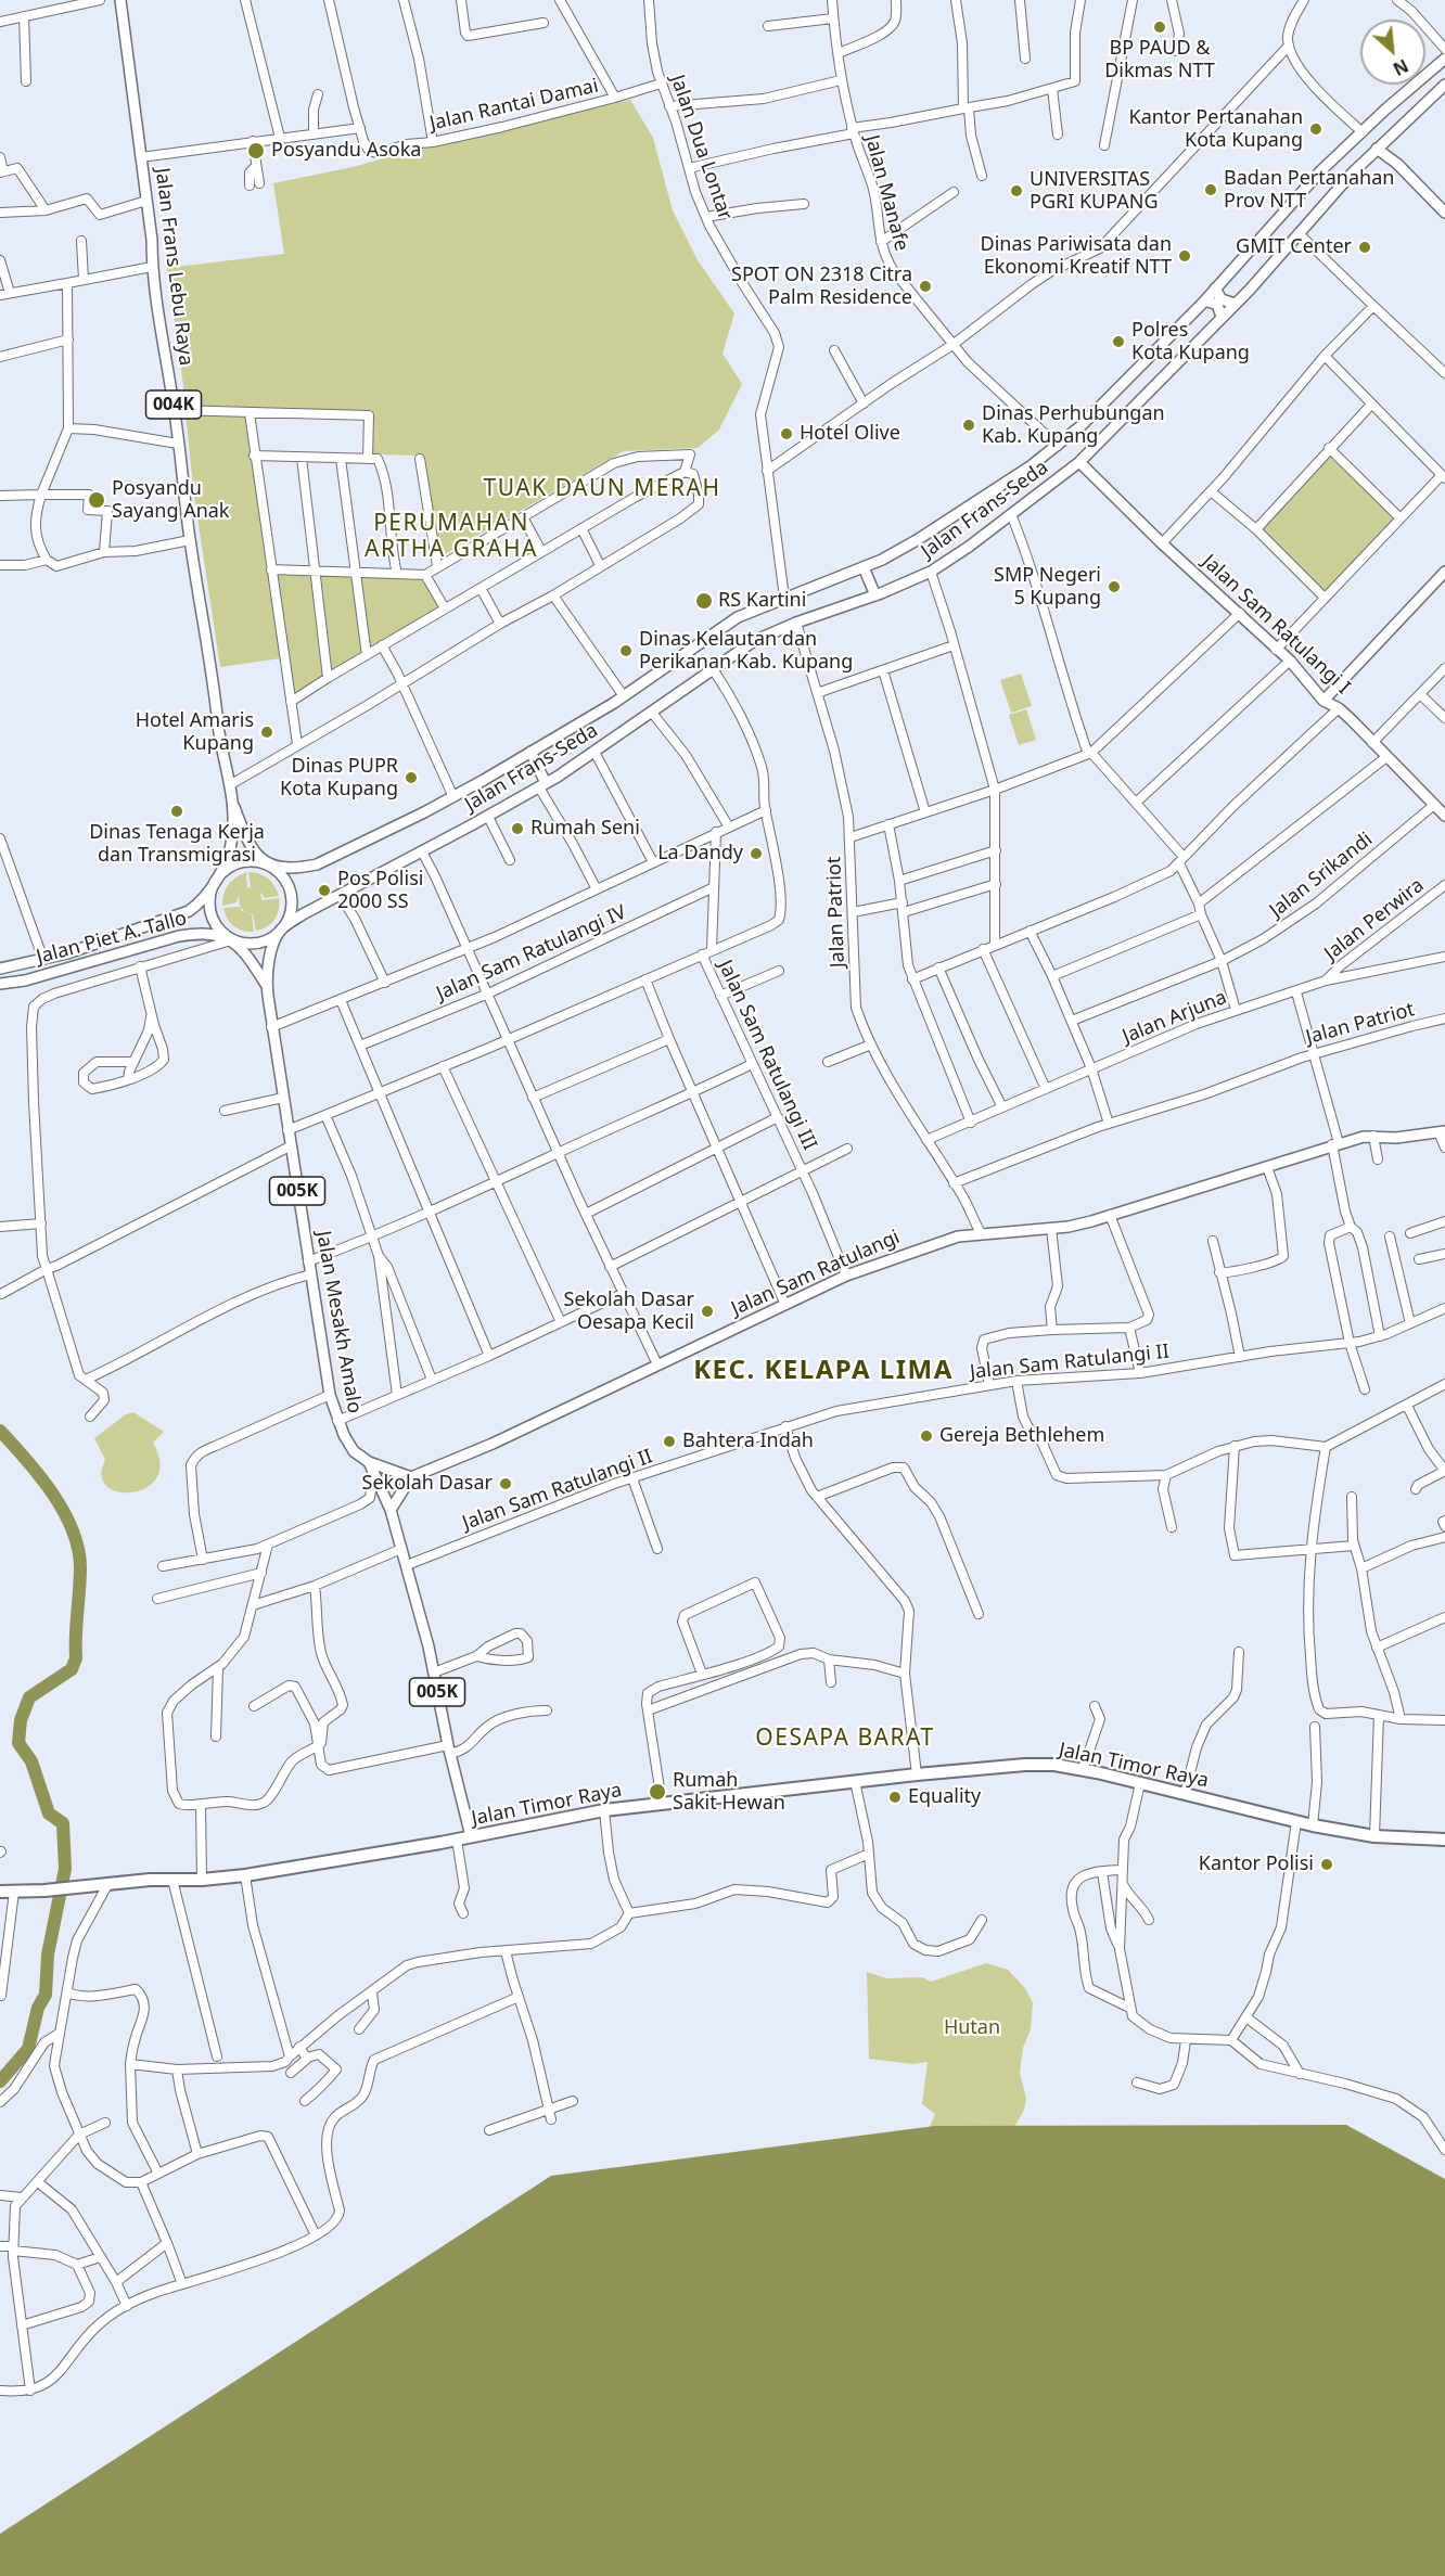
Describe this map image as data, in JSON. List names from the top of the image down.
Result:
{
  "streets": {
    "highway": ["Jalan Timor Raya"],
    "main road": [
      "Jalan Frans Lebu Raya",
      "004K",
      "Jalan Frans-Seda",
      "Jalan Sam Ratulangi I",
      "Jalan Piet A. Tallo",
      "005K",
      "Jalan Sam Ratulangi",
      "Jalan Mesakh Amalo"
    ],
    "street": [
      "Jalan Rantai Damai",
      "Jalan Dua Lontar",
      "Jalan Manafe",
      "Jalan Srikandi",
      "Jalan Patriot",
      "Jalan Perwira",
      "Jalan Sam Ratulangi IV",
      "Jalan Arjuna",
      "Jalan Sam Ratulangi III",
      "Jalan Sam Ratulangi II"
    ]
  },
  "crossings": [
    ["Jalan Rantai Damai", "Jalan Dua Lontar"],
    ["Jalan Dua Lontar", "Jalan Frans-Seda"],
    ["Jalan Manafe", "Jalan Frans-Seda"],
    ["Jalan Frans Lebu Raya", "Jalan Frans-Seda"],
    ["Jalan Frans Lebu Raya", "Jalan Piet A. Tallo"],
    ["Jalan Frans Lebu Raya", "Jalan Mesakh Amalo"],
    ["Jalan Frans-Seda", "Jalan Sam Ratulangi I"],
    ["Jalan Frans-Seda", "Jalan Patriot"],
    ["Jalan Frans-Seda", "Jalan Piet A. Tallo"],
    ["Jalan Frans-Seda", "Jalan Sam Ratulangi III"],
    ["Jalan Frans-Seda", "Jalan Mesakh Amalo"],
    ["Jalan Sam Ratulangi I", "Jalan Srikandi"],
    ["Jalan Patriot", "Jalan Arjuna"],
    ["Jalan Patriot", "Jalan Sam Ratulangi"],
    ["Jalan Perwira", "Jalan Arjuna"],
    ["Jalan Piet A. Tallo", "Jalan Mesakh Amalo"],
    ["Jalan Sam Ratulangi III", "Jalan Sam Ratulangi"],
    ["Jalan Mesakh Amalo", "Jalan Sam Ratulangi II"],
    ["Jalan Mesakh Amalo", "Jalan Timor Raya"]
  ],
  "districts": [
    "TUAK DAUN MERAH",
    "PERUMAHAN ARTHA GRAHA",
    "KEC. KELAPA LIMA",
    "OESAPA BARAT"
  ],
  "parks": ["Hutan"],
  "places": [
    "BP PAUD & Dikmas NTT",
    "Kantor Pertanahan Kota Kupang",
    "Posyandu Asoka",
    "Badan Pertanahan Prov NTT",
    "UNIVERSITAS PGRI KUPANG",
    "GMIT Center",
    "Dinas Pariwisata dan Ekonomi Kreatif NTT",
    "SPOT ON 2318 Citra Palm Residence",
    "Polres Kota Kupang",
    "Dinas Perhubungan Kab. Kupang",
    "Hotel Olive",
    "Posyandu Sayang Anak",
    "SMP Negeri 5 Kupang",
    "RS Kartini",
    "Dinas Kelautan dan Perikanan Kab. Kupang",
    "Hotel Amaris Kupang",
    "Dinas PUPR Kota Kupang",
    "Dinas Tenaga Kerja dan Transmigrasi",
    "Rumah Seni",
    "La Dandy",
    "Pos Polisi 2000 SS",
    "Sekolah Dasar Oesapa Kecil",
    "Gereja Bethlehem",
    "Bahtera Indah",
    "Sekolah Dasar",
    "Rumah Sakit Hewan",
    "Equality",
    "Kantor Polisi"
  ],
  "north": "bottom right"
}
